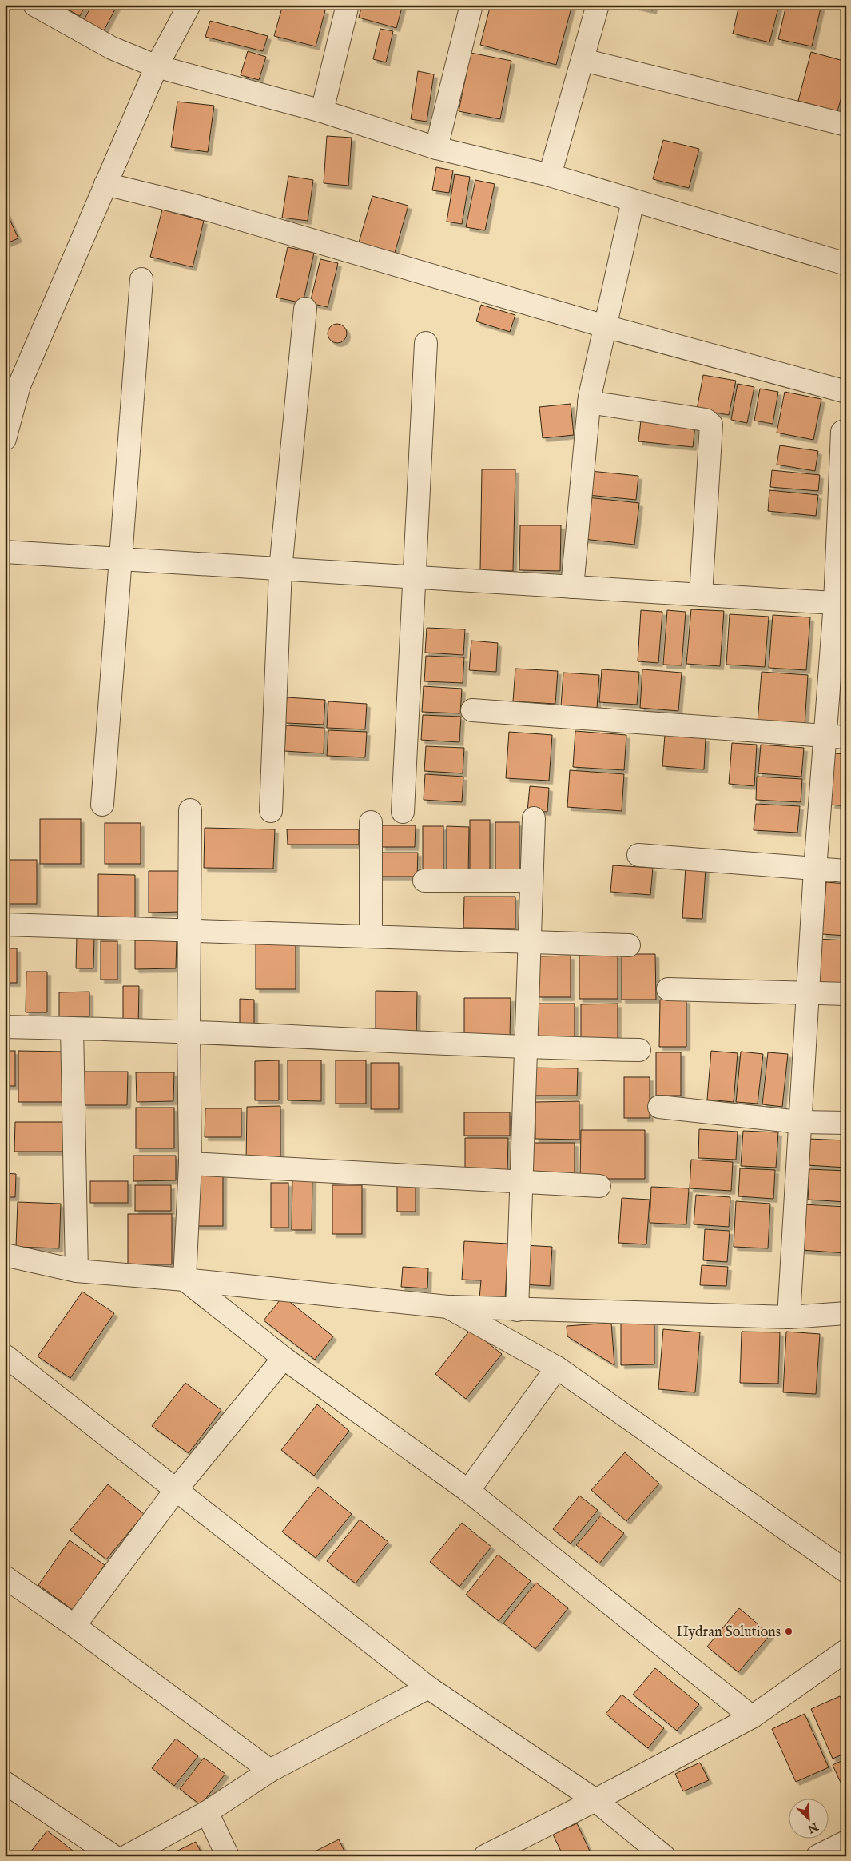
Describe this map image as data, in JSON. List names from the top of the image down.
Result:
{
  "places": ["Hydran Solutions"],
  "north": "bottom right"
}
